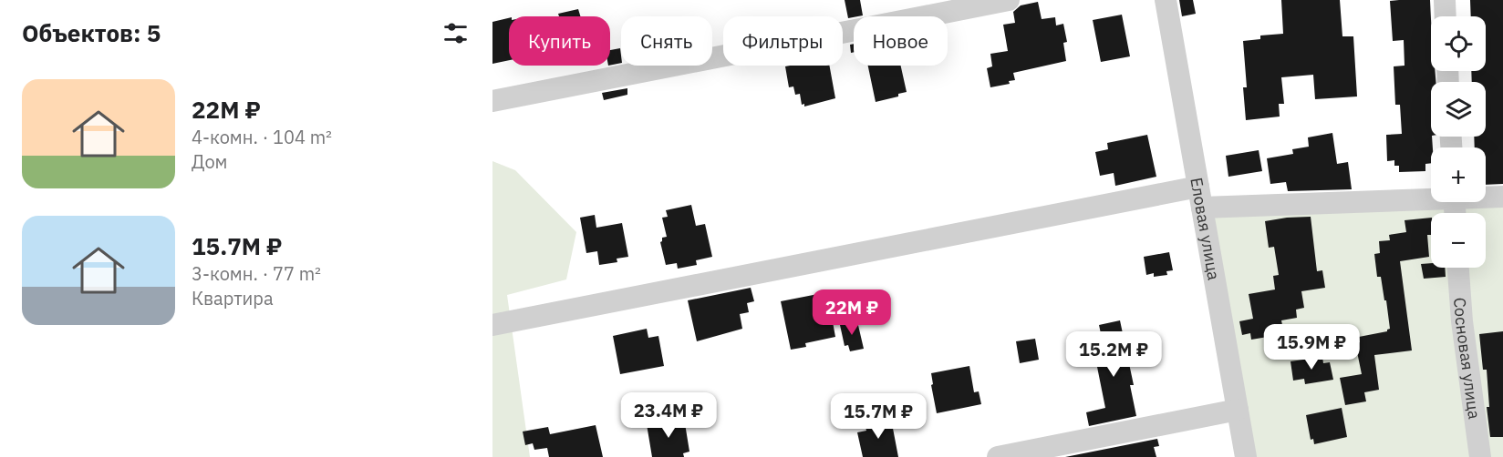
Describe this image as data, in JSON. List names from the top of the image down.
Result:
{
  "streets": {
    "street": ["Еловая улица", "Сосновая улица"]
  },
  "page": {
    "heading": "Объектов: 5",
    "map_buttons": ["+", "−"],
    "chip": [
      "Купить",
      "Снять",
      "Фильтры",
      "Новое"
    ],
    "list": [
      {
        "name": "22M ₽",
        "note": "4-комн. · 104 m² · Дом"
      },
      {
        "name": "15.7M ₽",
        "note": "3-комн. · 77 m² · Квартира"
      }
    ],
    "price": [
      "22M ₽",
      "15.9M ₽",
      "15.2M ₽",
      "23.4M ₽",
      "15.7M ₽"
    ]
  }
}
